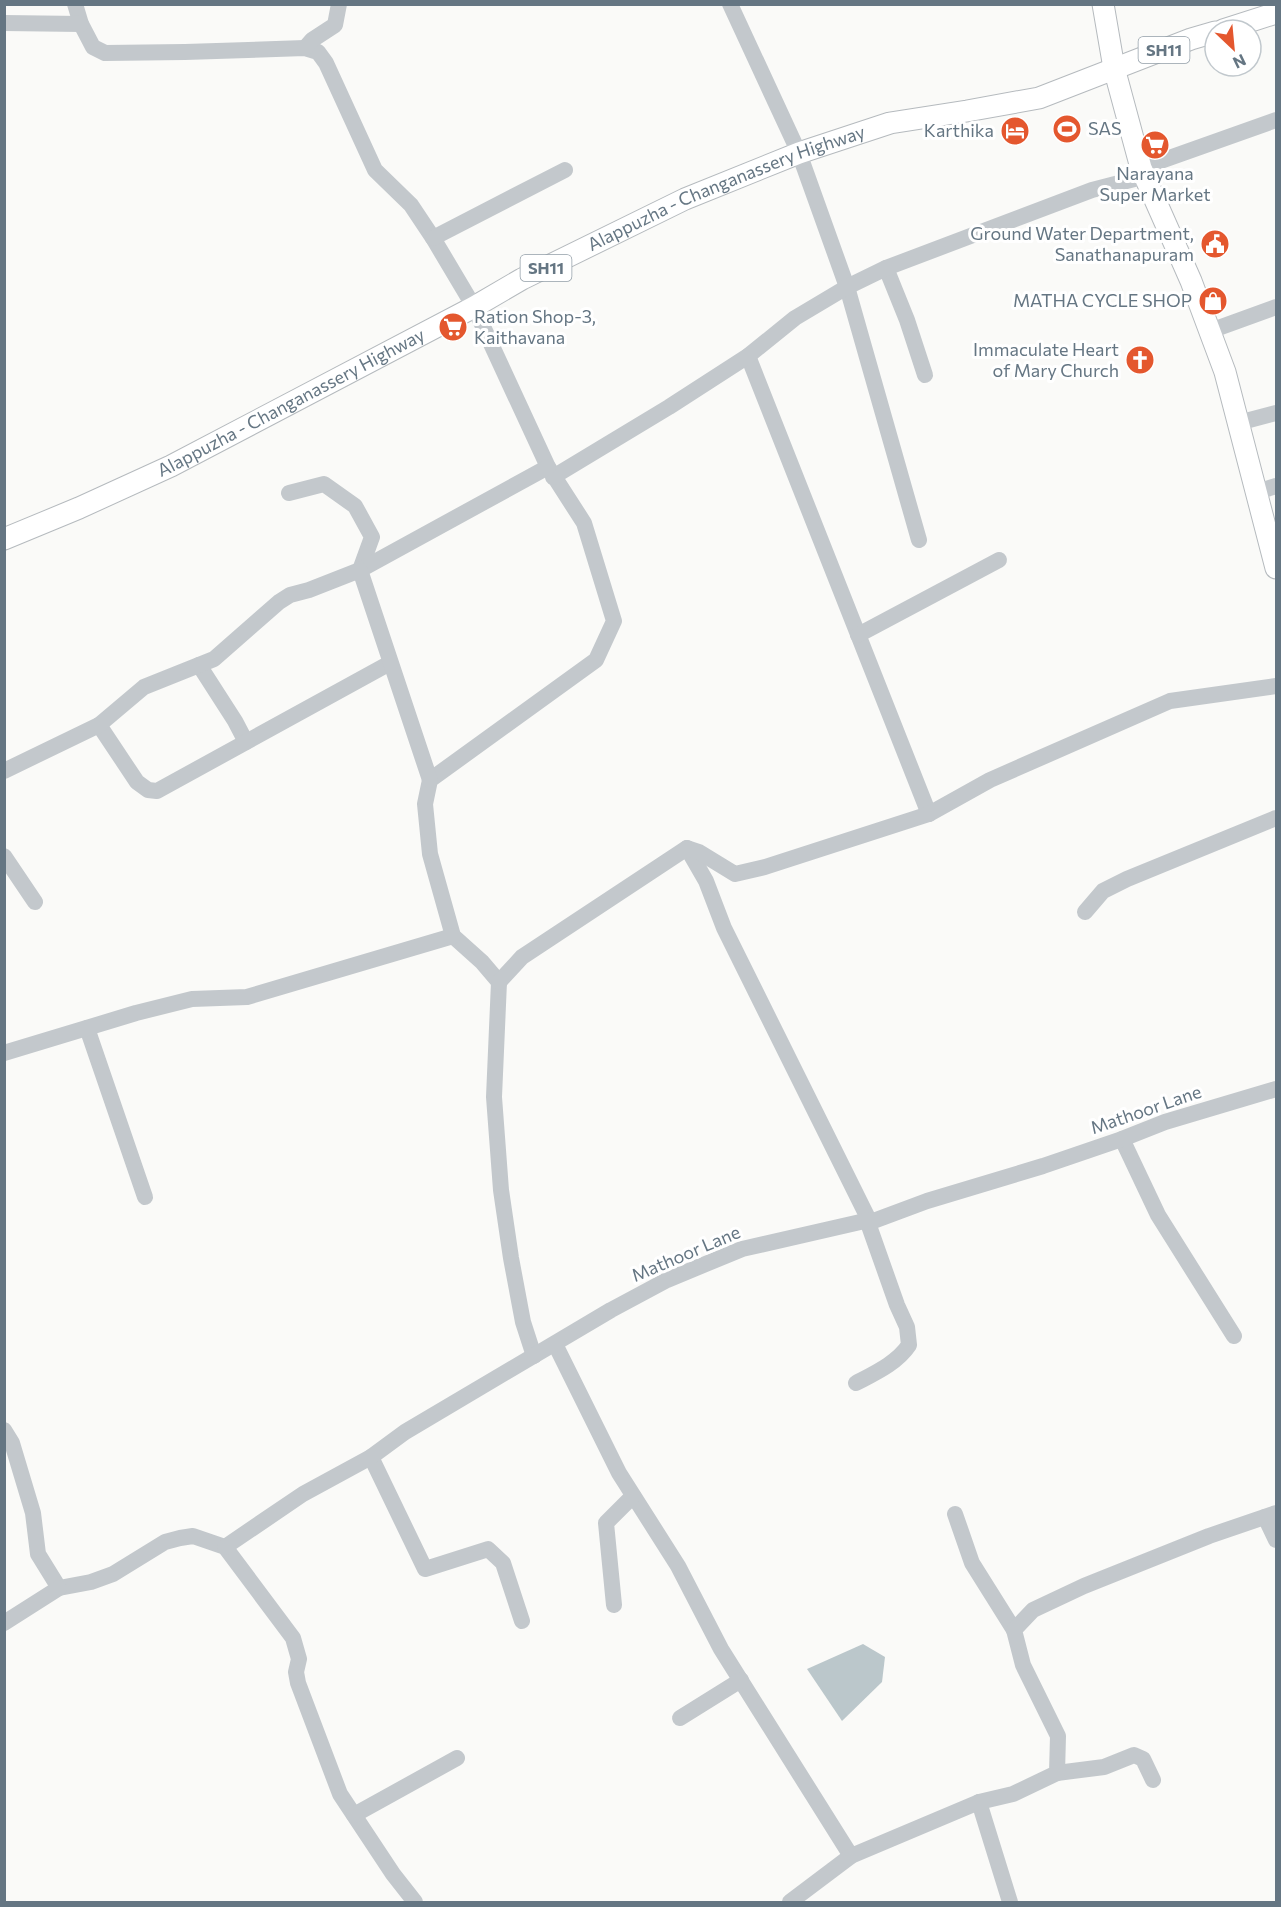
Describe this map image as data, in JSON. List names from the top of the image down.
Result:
{
  "streets": {
    "main road": ["SH11", "Alappuzha - Changanassery Highway"],
    "street": ["Mathoor Lane"]
  },
  "places": {
    "sports": ["SAS"],
    "hotel": ["Karthika"],
    "supermarket": ["Narayana Super Market", "Ration Shop-3, Kaithavana"],
    "public building": ["Ground Water Department, Sanathanapuram"],
    "shop": ["MATHA CYCLE SHOP"],
    "church": ["Immaculate Heart of Mary Church"]
  },
  "north": "bottom right"
}
